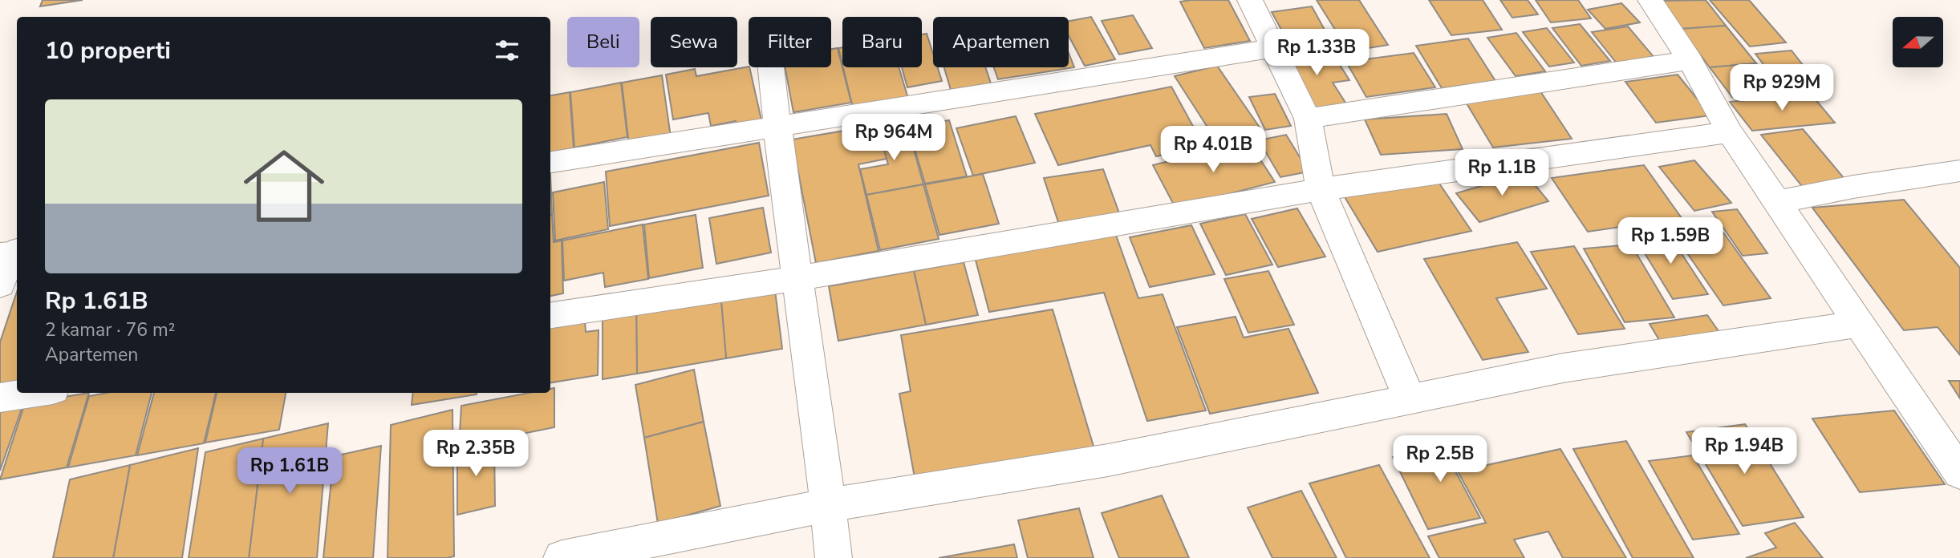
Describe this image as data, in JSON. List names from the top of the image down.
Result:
{
  "north": "left",
  "page": {
    "chip": [
      "Beli",
      "Sewa",
      "Filter",
      "Baru",
      "Apartemen"
    ],
    "heading": "10 properti",
    "price": [
      "Rp 1.33B",
      "Rp 929M",
      "Rp 964M",
      "Rp 4.01B",
      "Rp 1.1B",
      "Rp 1.59B",
      "Rp 1.94B",
      "Rp 2.35B",
      "Rp 2.5B",
      "Rp 1.61B"
    ],
    "list": [
      {
        "name": "Rp 1.61B",
        "note": "2 kamar · 76 m² · Apartemen"
      }
    ]
  }
}
